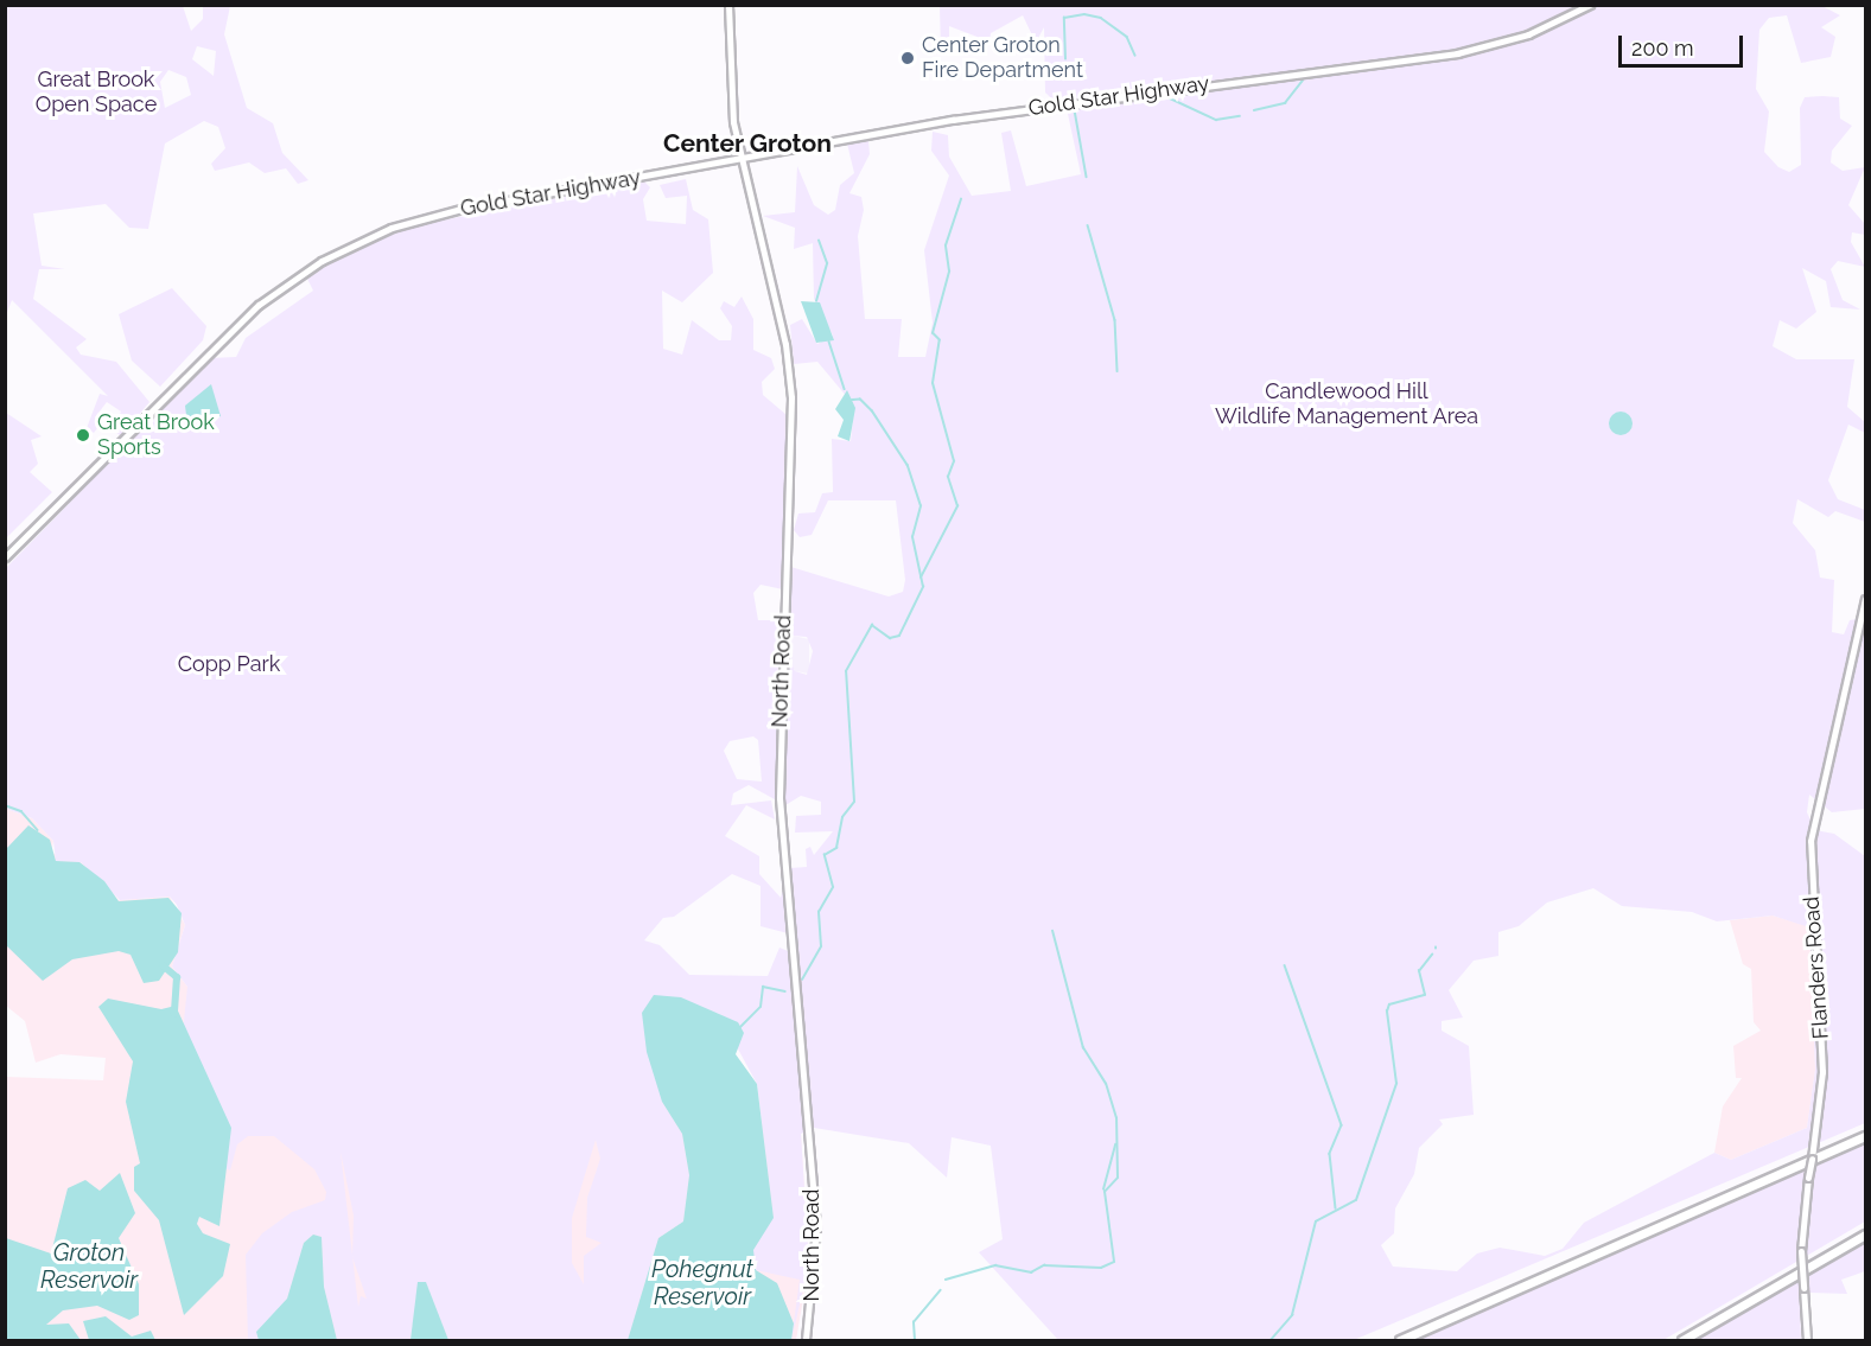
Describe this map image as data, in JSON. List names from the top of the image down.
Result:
{
  "streets": {
    "main road": ["Gold Star Highway", "North Road", "Flanders Road"]
  },
  "crossings": [
    ["Gold Star Highway", "North Road"]
  ],
  "districts": ["Center Groton"],
  "water": ["Groton Reservoir", "Pohegnut Reservoir"],
  "parks": ["Great Brook Open Space", "Candlewood Hill Wildlife Management Area", "Copp Park"],
  "places": ["Center Groton Fire Department", "Great Brook Sports"],
  "scale_bar": "200 m"
}
